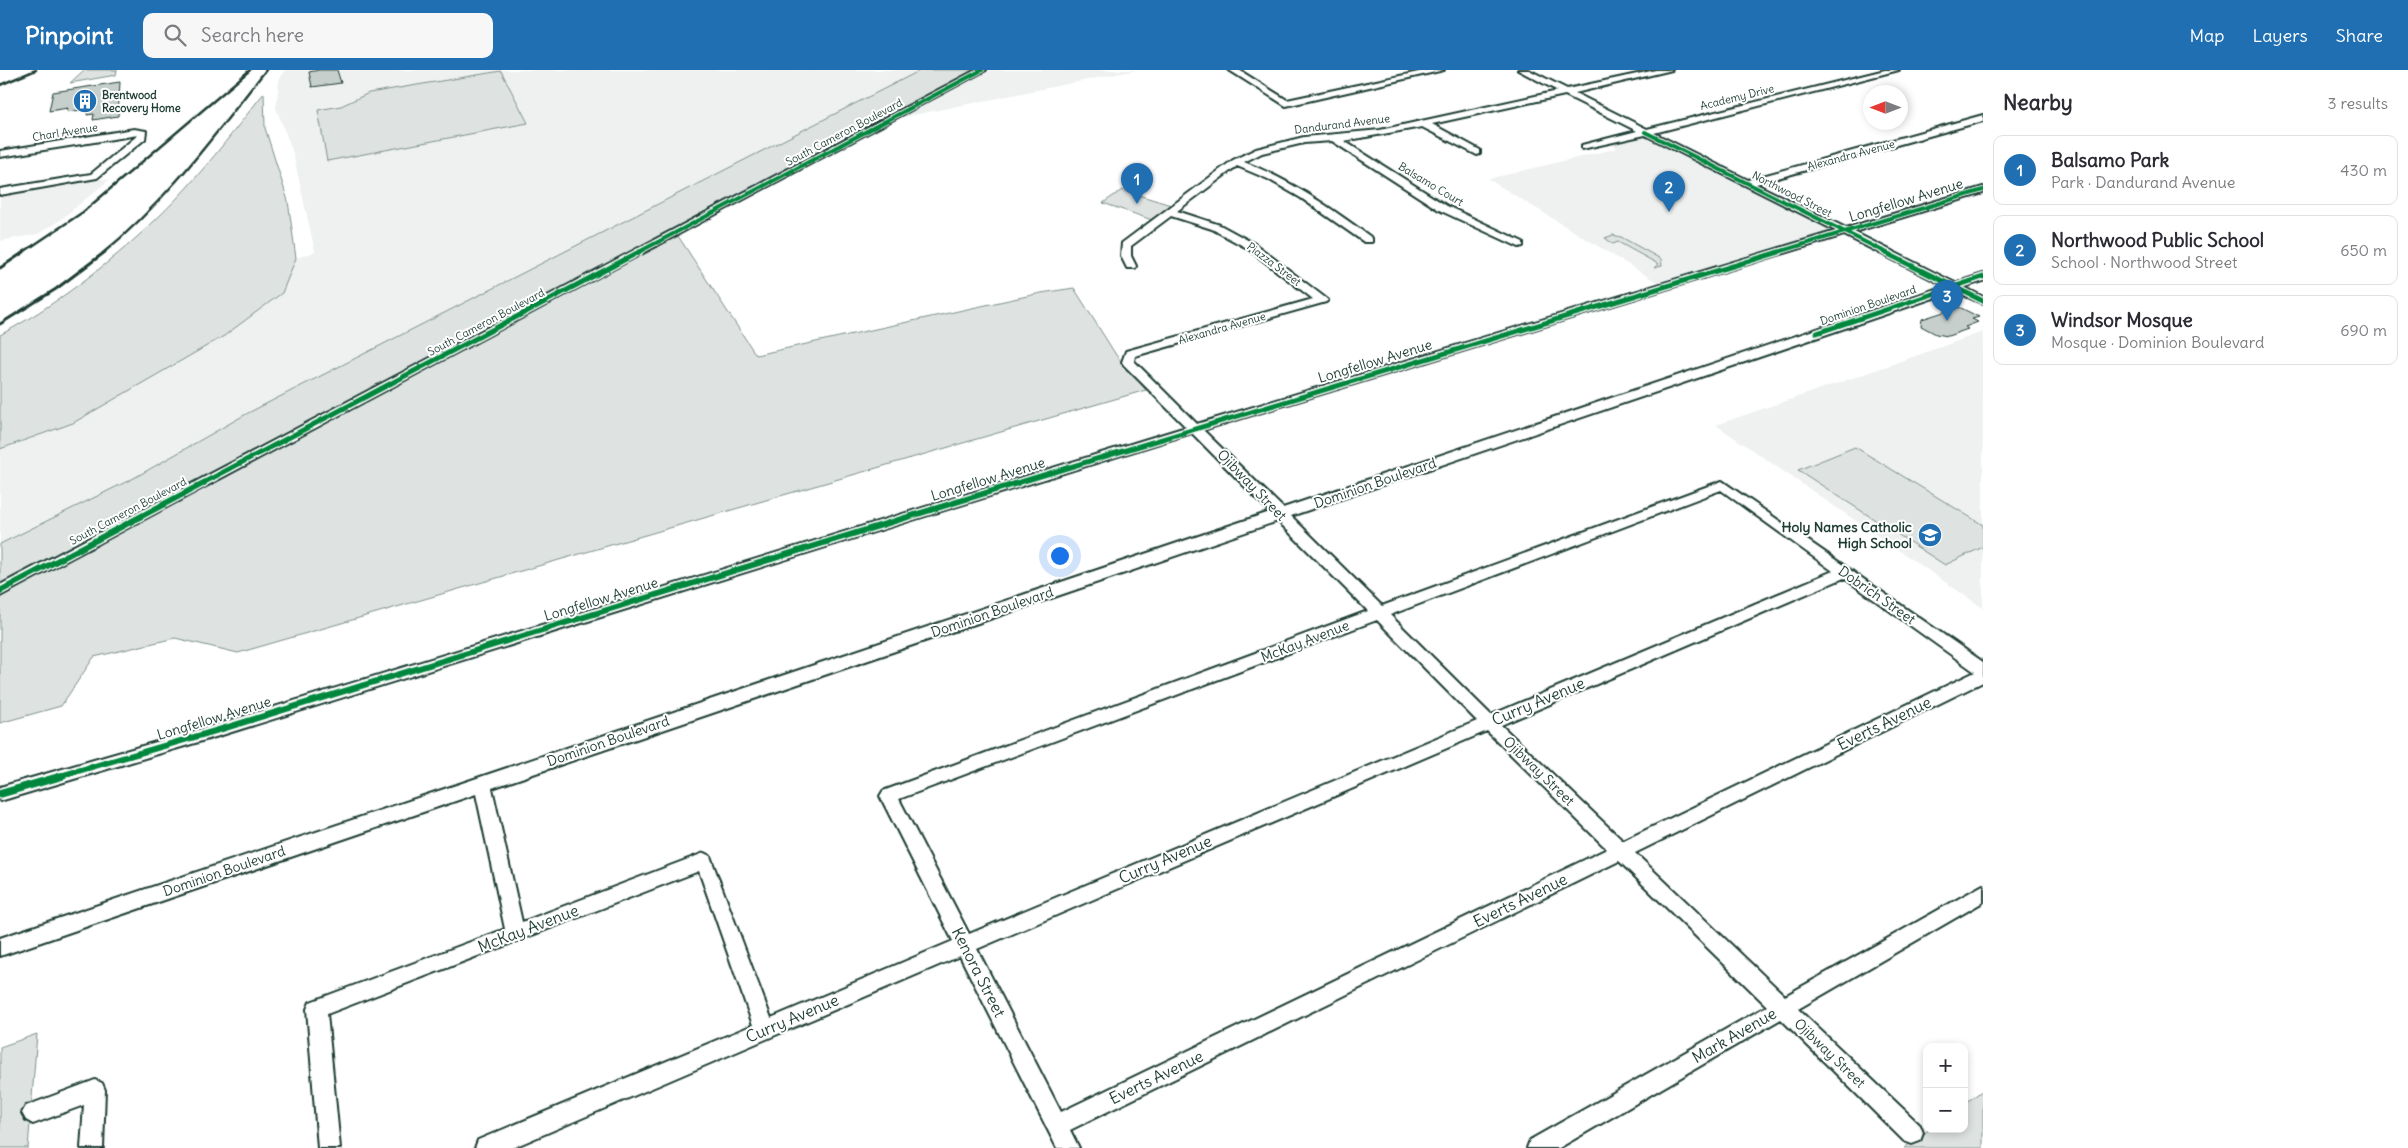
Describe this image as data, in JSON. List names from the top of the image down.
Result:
{
  "streets": {
    "street": [
      "Academy Drive",
      "Dandurand Avenue",
      "Charl Avenue",
      "South Cameron Boulevard",
      "Alexandra Avenue",
      "Balsamo Court",
      "Northwood Street",
      "Longfellow Avenue",
      "Piazza Street",
      "Dominion Boulevard",
      "Ojibway Street",
      "Dobrich Street",
      "McKay Avenue",
      "Curry Avenue",
      "Everts Avenue",
      "Kenora Street",
      "Mark Avenue"
    ]
  },
  "crossings": [
    ["Academy Drive", "Northwood Street"],
    ["Dandurand Avenue", "Balsamo Court"],
    ["Dandurand Avenue", "Northwood Street"],
    ["Dandurand Avenue", "Piazza Street"],
    ["Alexandra Avenue", "Northwood Street"],
    ["Alexandra Avenue", "Piazza Street"],
    ["Alexandra Avenue", "Ojibway Street"],
    ["Northwood Street", "Longfellow Avenue"],
    ["Northwood Street", "Dominion Boulevard"],
    ["Longfellow Avenue", "Ojibway Street"],
    ["Dominion Boulevard", "Ojibway Street"],
    ["Ojibway Street", "McKay Avenue"],
    ["Ojibway Street", "Curry Avenue"],
    ["Ojibway Street", "Everts Avenue"],
    ["Ojibway Street", "Mark Avenue"],
    ["Dobrich Street", "McKay Avenue"],
    ["Dobrich Street", "Curry Avenue"],
    ["McKay Avenue", "Curry Avenue"],
    ["McKay Avenue", "Kenora Street"],
    ["Curry Avenue", "Kenora Street"],
    ["Everts Avenue", "Kenora Street"]
  ],
  "places": {
    "building": ["Brentwood Recovery Home"],
    "school or university": ["Holy Names Catholic High School"]
  },
  "north": "left",
  "page": {
    "header": "Pinpoint",
    "search": "Search here",
    "nav": ["Map", "Layers", "Share"],
    "heading": ["Nearby", "3 results"],
    "list": [
      {
        "mark": "1",
        "name": "Balsamo Park",
        "note": "Park · Dandurand Avenue",
        "value": "430 m"
      },
      {
        "mark": "2",
        "name": "Northwood Public School",
        "note": "School · Northwood Street",
        "value": "650 m"
      },
      {
        "mark": "3",
        "name": "Windsor Mosque",
        "note": "Mosque · Dominion Boulevard",
        "value": "690 m"
      }
    ],
    "pins": ["1", "2", "3"],
    "map_buttons": ["+", "−"]
  }
}
